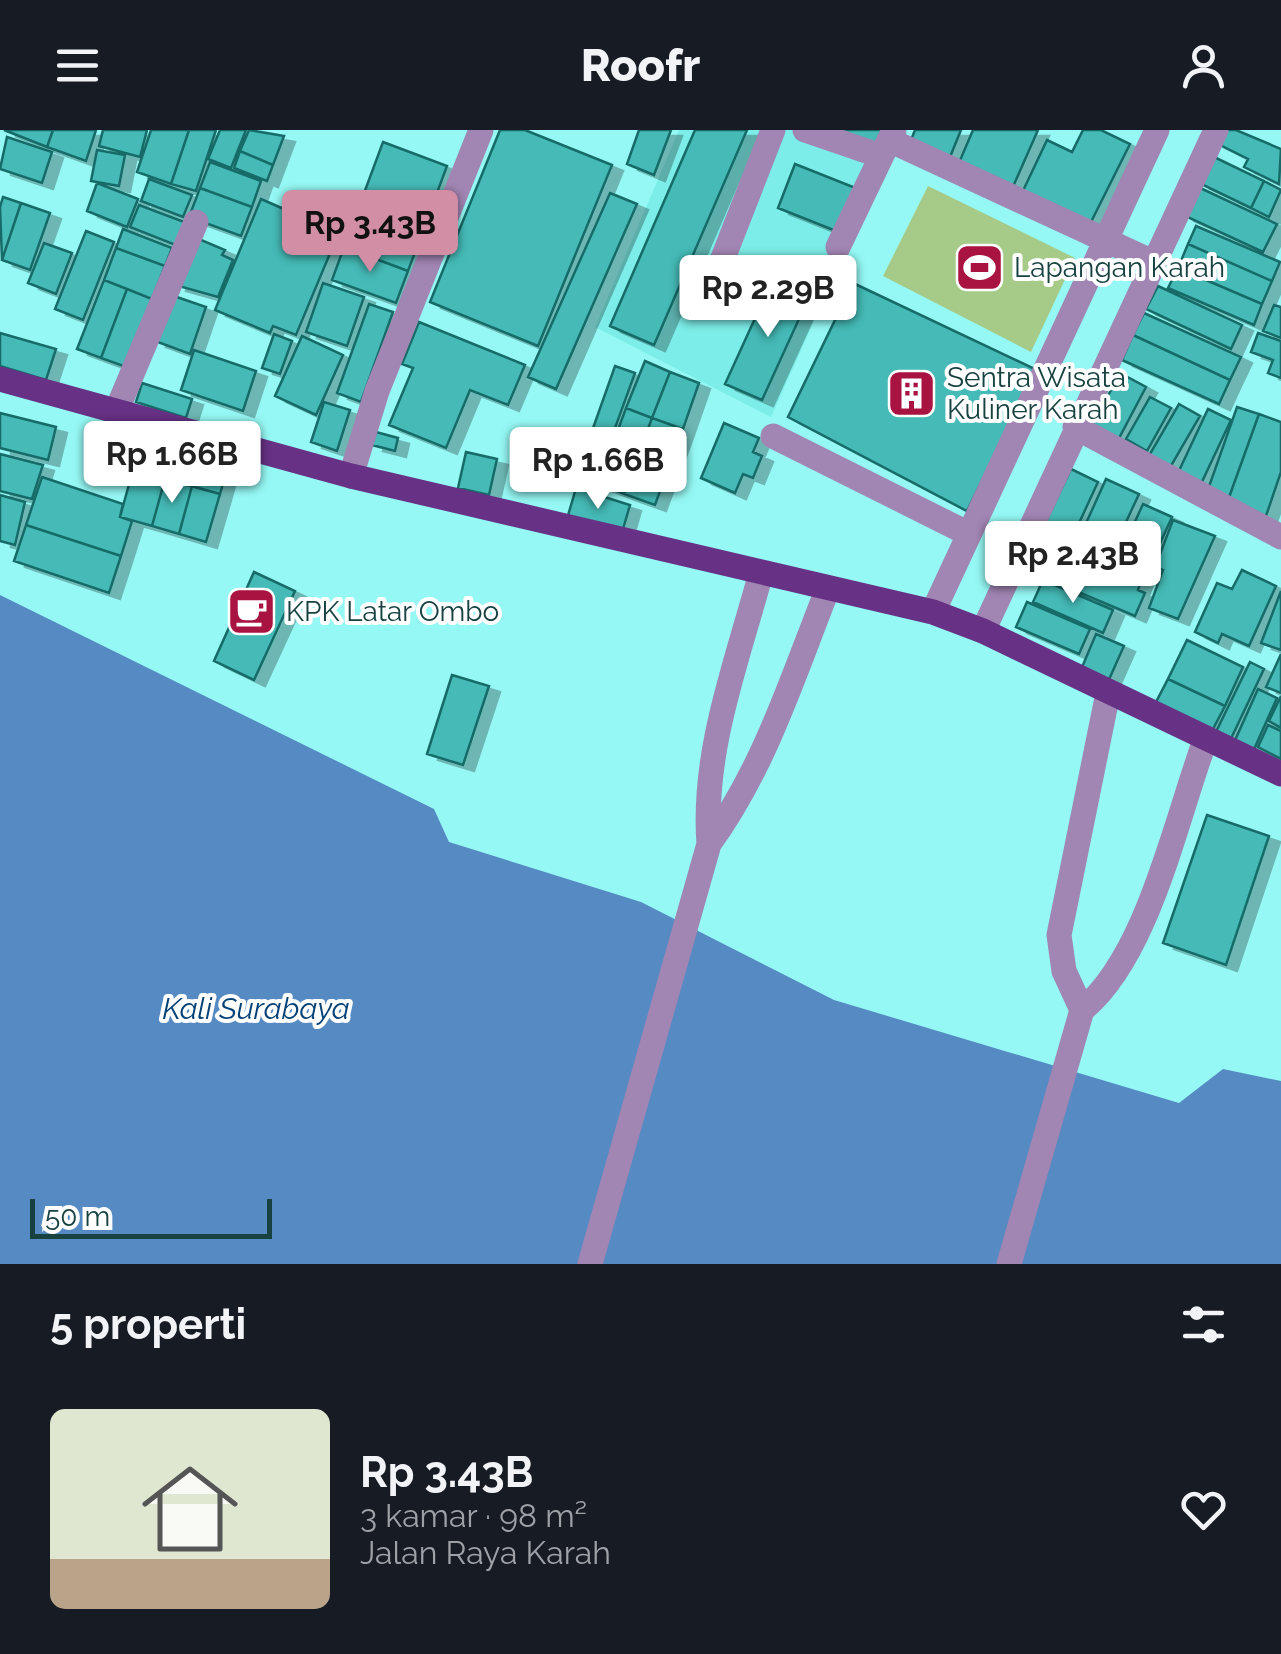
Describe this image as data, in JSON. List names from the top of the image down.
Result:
{
  "water": ["Kali Surabaya"],
  "places": {
    "sports": ["Lapangan Karah"],
    "building": ["Sentra Wisata Kuliner Karah"],
    "cafe": ["KPK Latar Ombo"]
  },
  "scale_bar": "50 m",
  "page": {
    "header": "Roofr",
    "price": [
      "Rp 3.43B",
      "Rp 2.29B",
      "Rp 1.66B",
      "Rp 1.66B",
      "Rp 2.43B"
    ],
    "scale": "50 m",
    "heading": "5 properti",
    "list": [
      {
        "name": "Rp 3.43B",
        "note": "3 kamar · 98 m² · Jalan Raya Karah"
      }
    ]
  }
}
